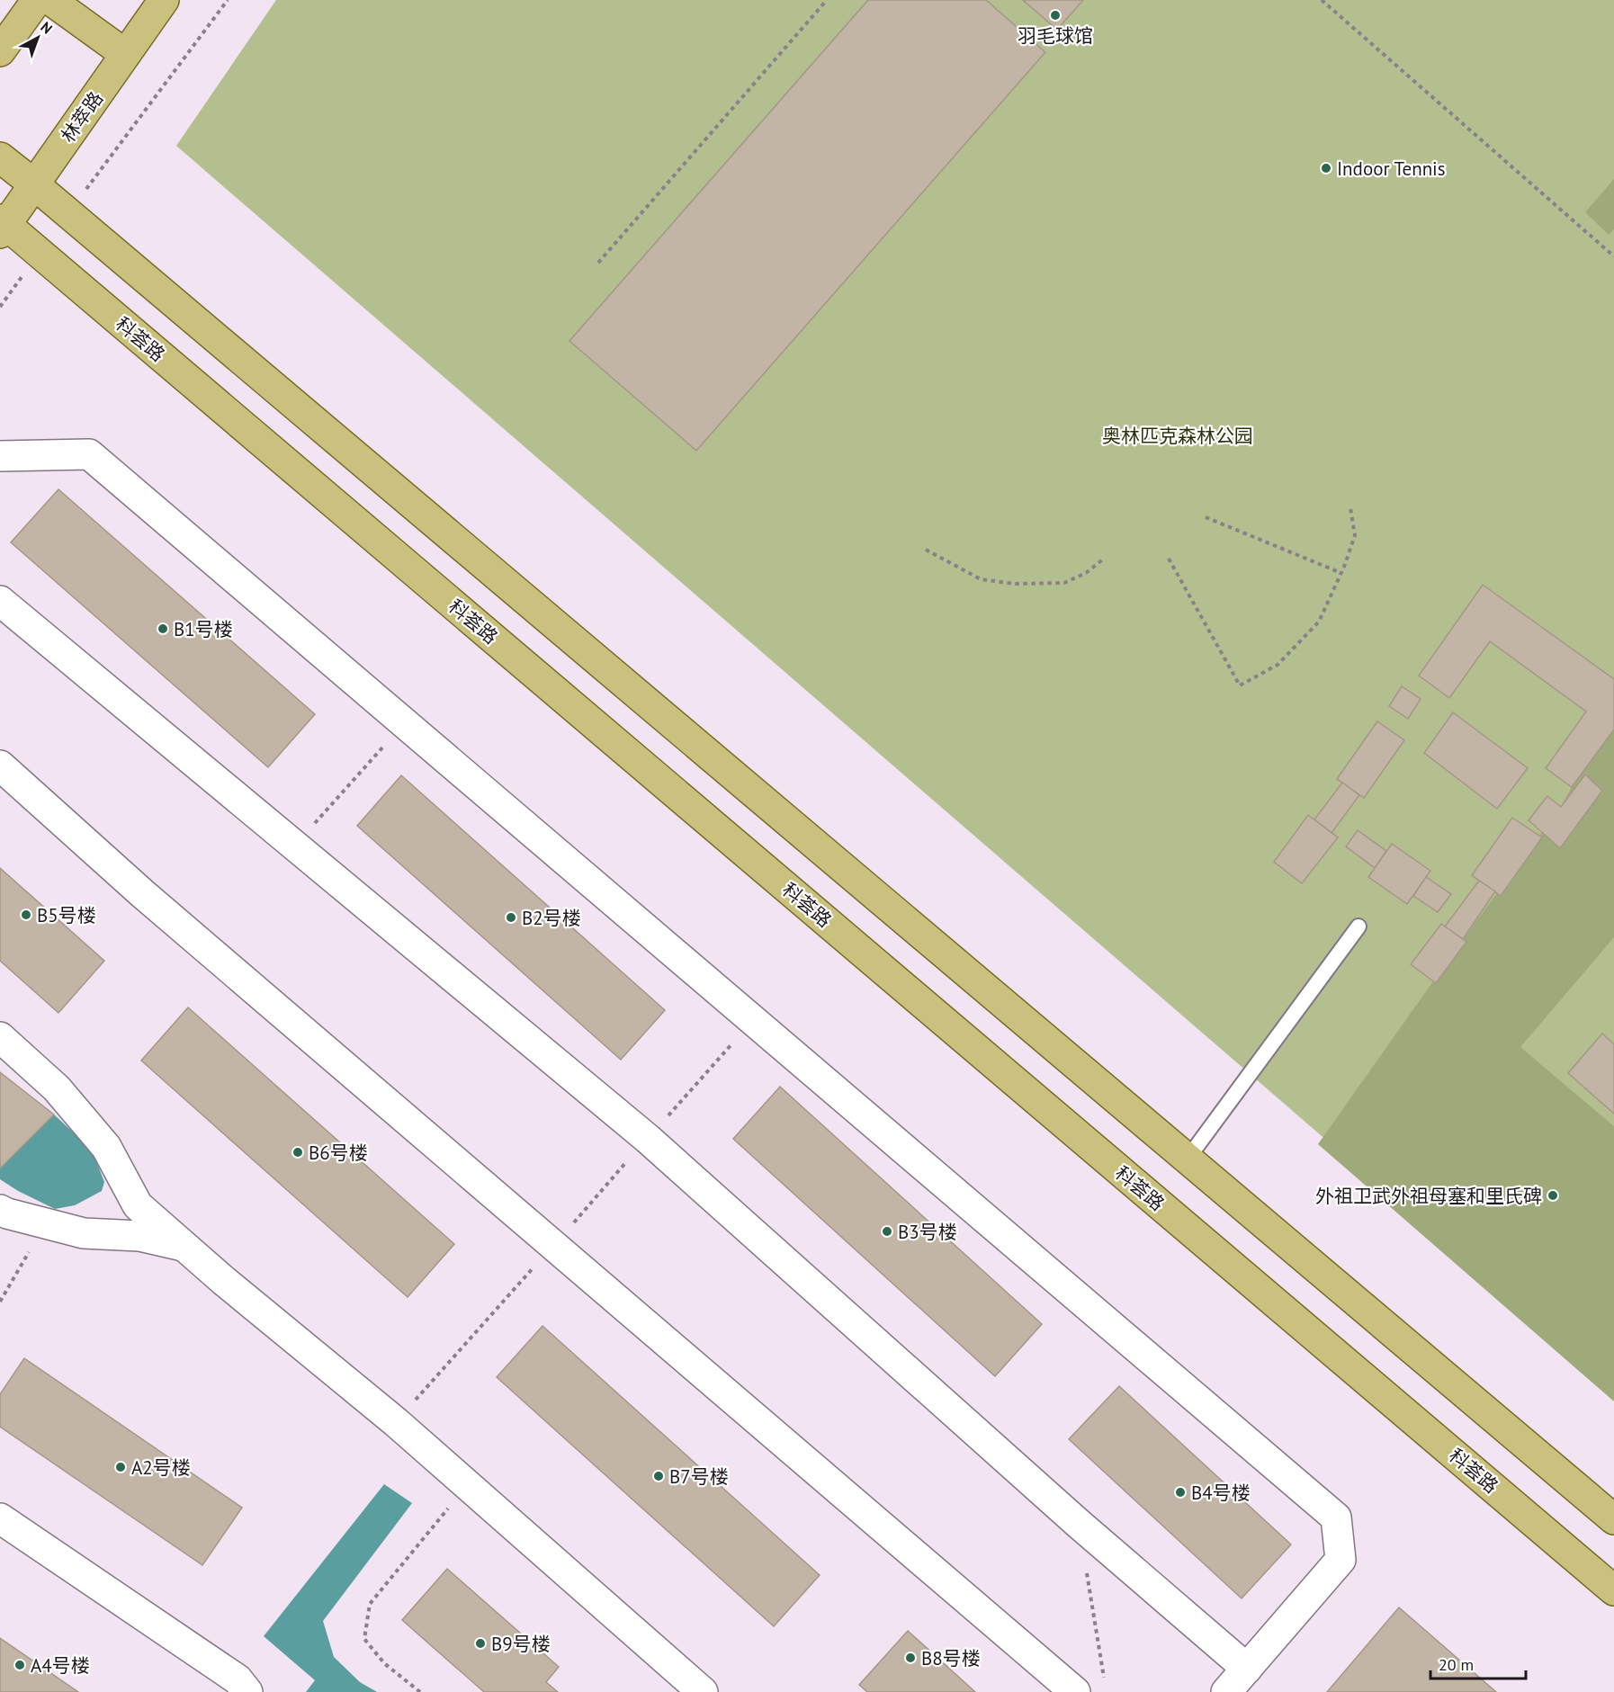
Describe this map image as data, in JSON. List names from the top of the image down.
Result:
{
  "streets": {
    "main road": ["林萃路", "科荟路"]
  },
  "crossings": [
    ["林萃路", "科荟路"]
  ],
  "parks": ["奥林匹克森林公园"],
  "places": [
    "羽毛球馆",
    "Indoor Tennis",
    "B1号楼",
    "B5号楼",
    "B2号楼",
    "B6号楼",
    "外祖卫武外祖母塞和里氏碑",
    "B3号楼",
    "A2号楼",
    "B7号楼",
    "B4号楼",
    "B9号楼",
    "B8号楼",
    "A4号楼"
  ],
  "scale_bar": "20 m",
  "north": "top right"
}
